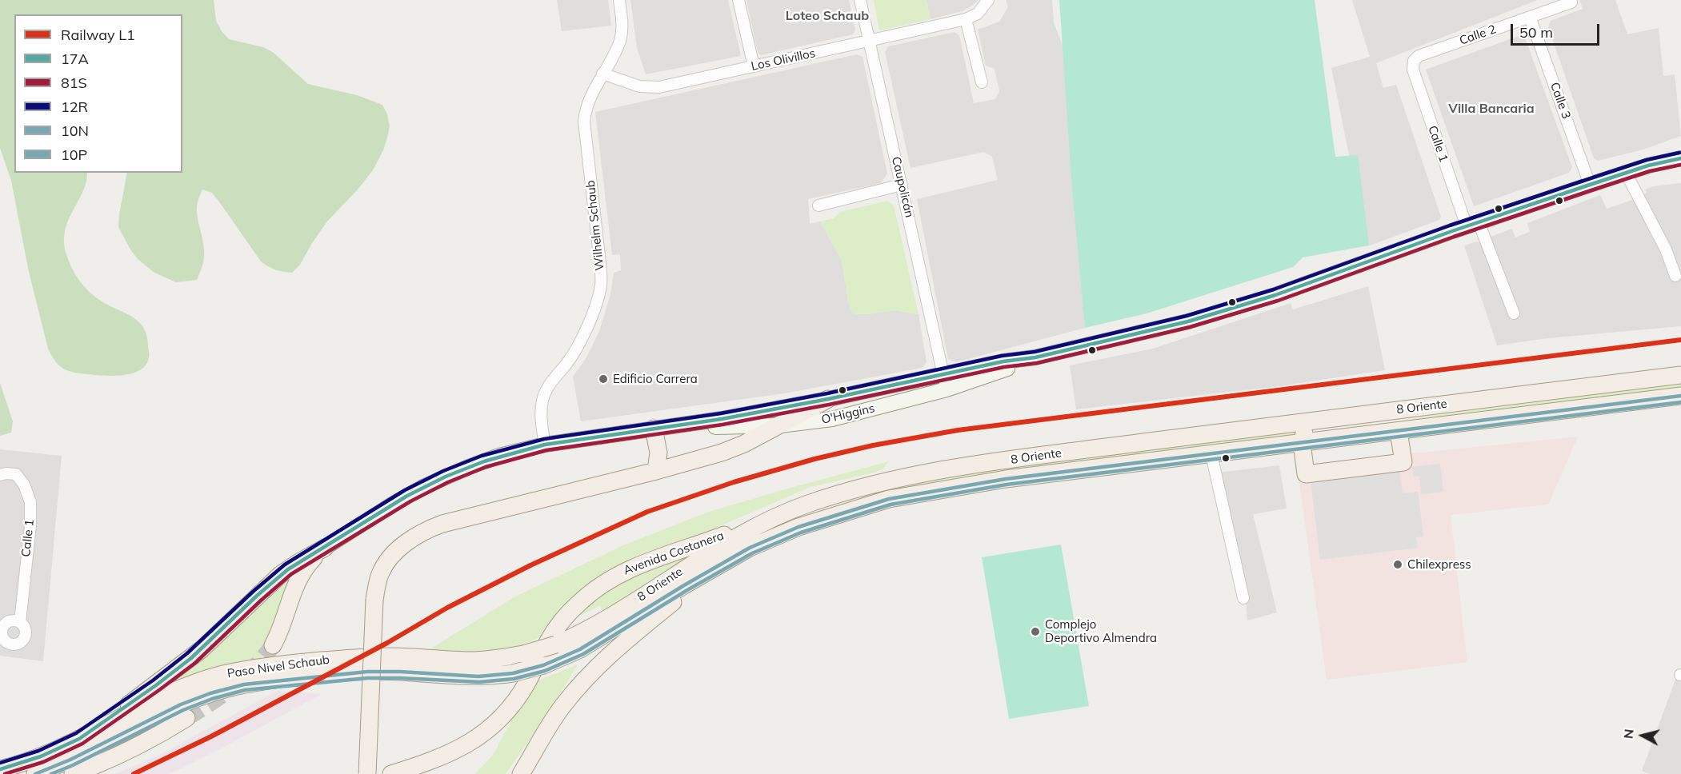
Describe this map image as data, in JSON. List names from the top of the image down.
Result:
{
  "streets": {
    "main road": [
      "8 Oriente",
      "O'Higgins",
      "Avenida Costanera",
      "Paso Nivel Schaub"
    ],
    "street": [
      "Calle 2",
      "Los Olivillos",
      "Calle 3",
      "Calle 1",
      "Caupolicán",
      "Wilhelm Schaub"
    ]
  },
  "crossings": [
    ["Calle 2", "Calle 3"],
    ["Calle 2", "Calle 1"],
    ["Los Olivillos", "Caupolicán"],
    ["Los Olivillos", "Wilhelm Schaub"],
    ["Calle 3", "O'Higgins"],
    ["Calle 1", "O'Higgins"],
    ["Caupolicán", "O'Higgins"],
    ["Wilhelm Schaub", "O'Higgins"],
    ["8 Oriente", "Avenida Costanera"],
    ["8 Oriente", "Paso Nivel Schaub"]
  ],
  "districts": ["Loteo Schaub", "Villa Bancaria"],
  "places": ["Edificio Carrera", "Chilexpress", "Complejo Deportivo Almendra"],
  "lines": [
    "transit line 12R",
    "transit line 17A",
    "transit line 81S",
    "rail line L1",
    "transit line 10N",
    "transit line 10P"
  ],
  "legend": [
    "Railway L1",
    "17A",
    "81S",
    "12R",
    "10N",
    "10P"
  ],
  "scale_bar": "50 m",
  "north": "left"
}
